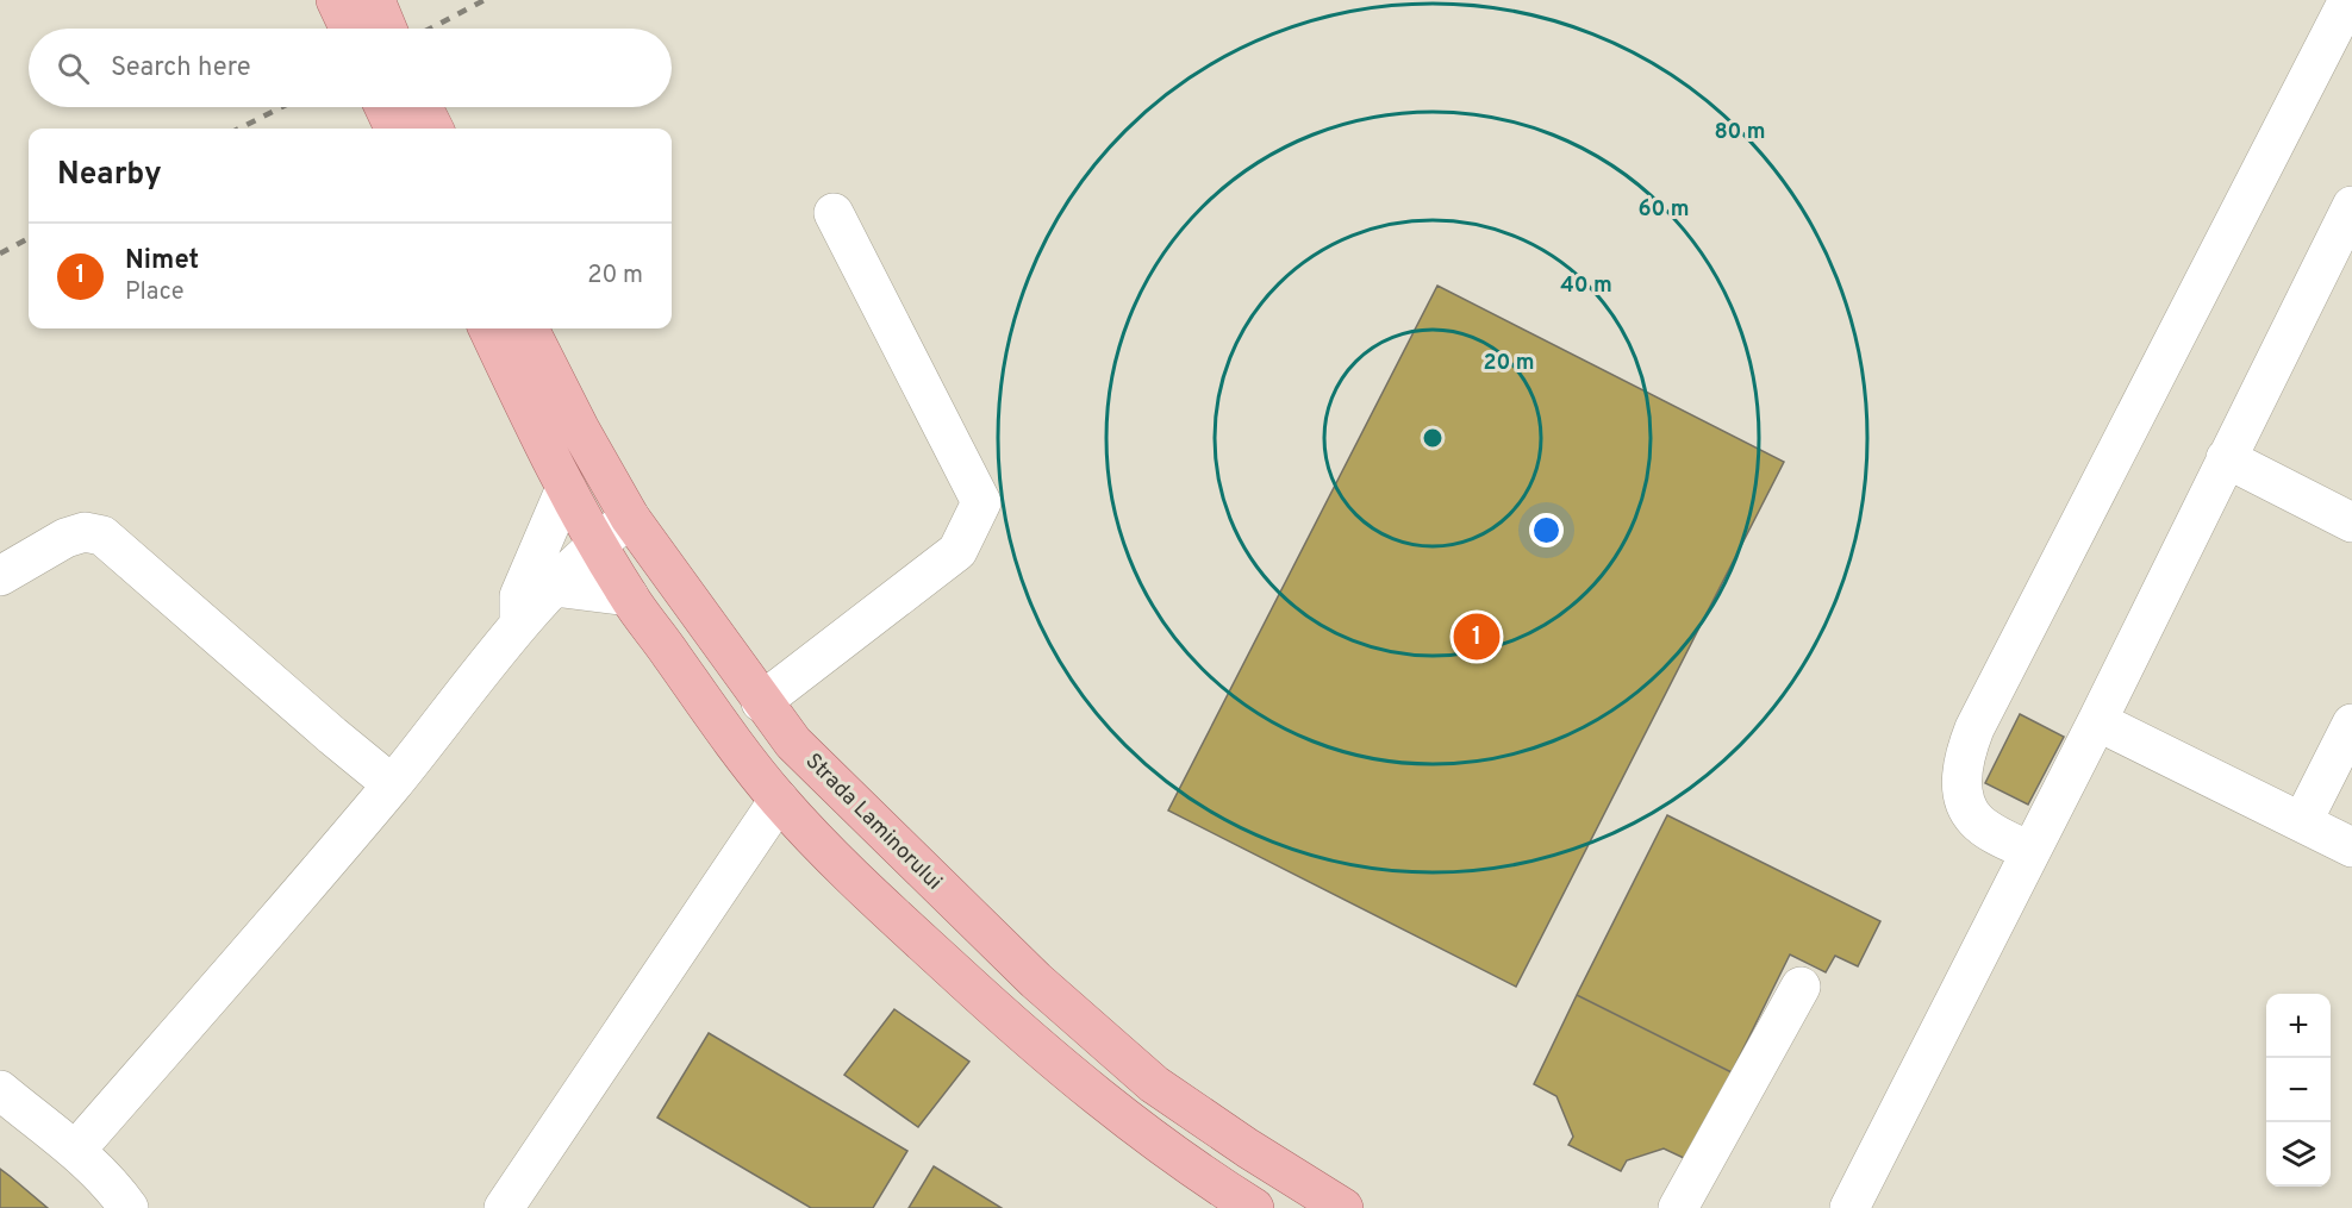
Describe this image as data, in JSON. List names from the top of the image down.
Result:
{
  "streets": {
    "main road": ["Strada Laminorului"]
  },
  "page": {
    "search": "Search here",
    "heading": "Nearby",
    "list": [
      {
        "mark": "1",
        "name": "Nimet",
        "note": "Place",
        "value": "20 m"
      }
    ],
    "pins": "1",
    "map_buttons": ["+", "−"]
  },
  "rings": [
    "80 m",
    "60 m",
    "40 m",
    "20 m"
  ]
}
